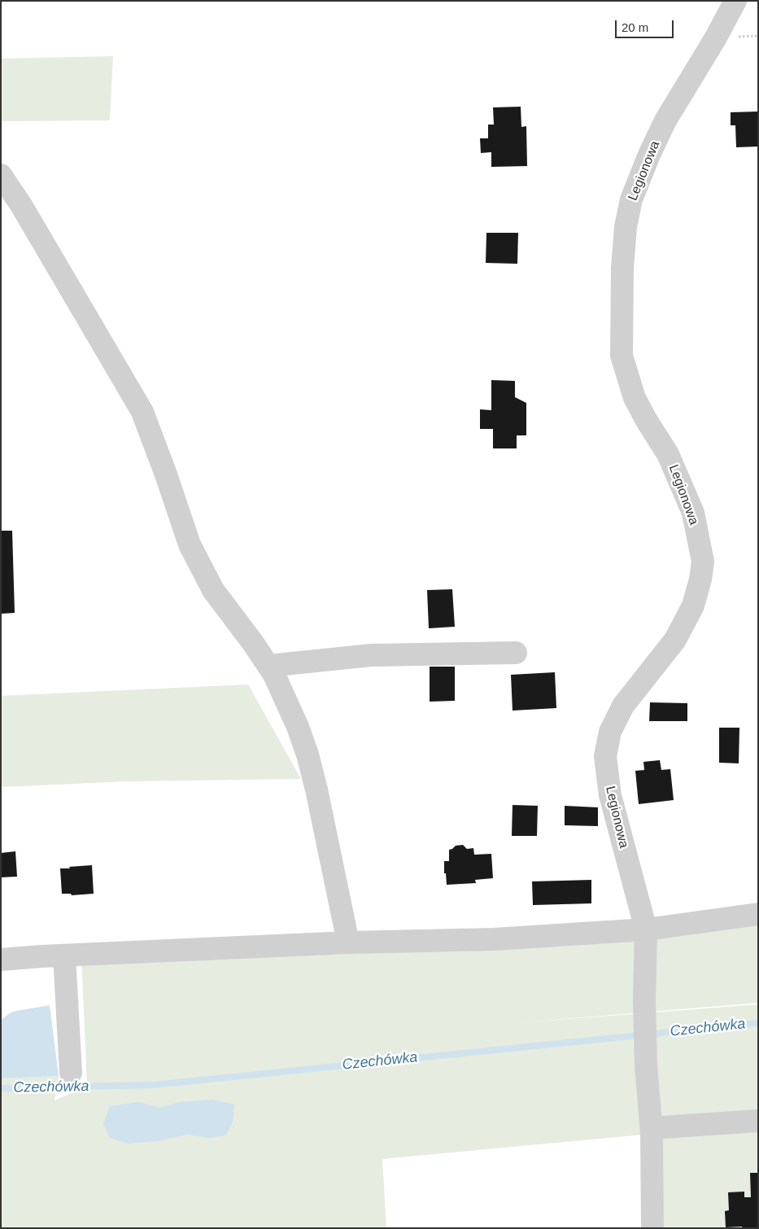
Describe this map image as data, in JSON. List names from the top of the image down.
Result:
{
  "streets": {
    "street": ["Legionowa"]
  },
  "water": ["Czechówka"],
  "scale_bar": "20 m"
}
